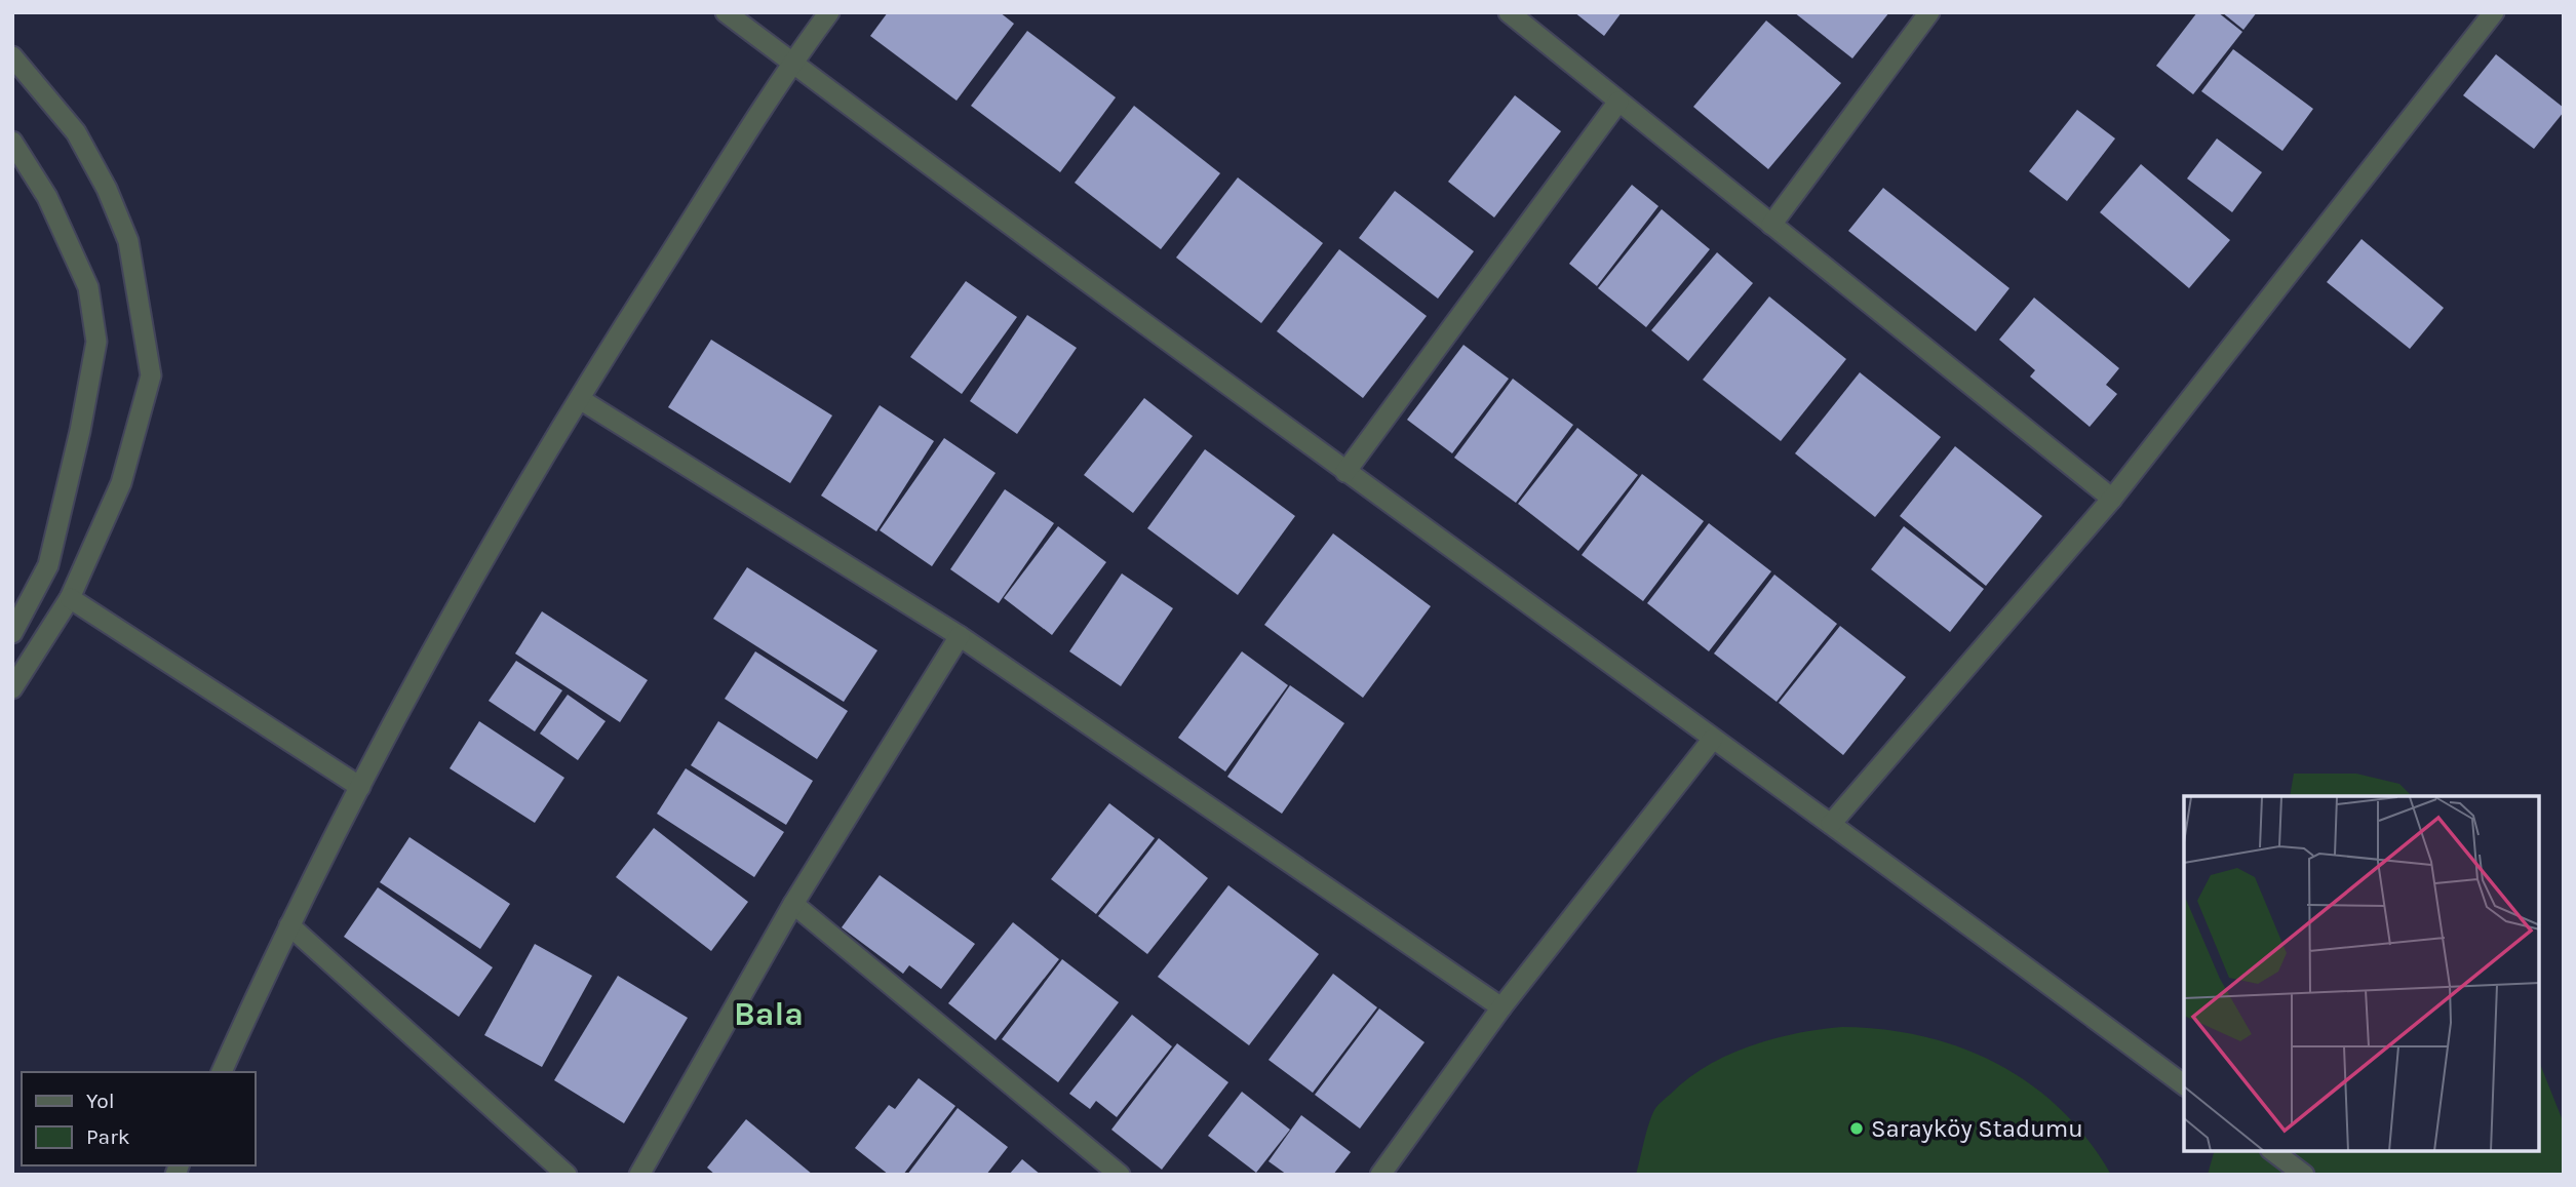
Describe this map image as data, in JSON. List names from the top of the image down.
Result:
{
  "districts": ["Bala"],
  "places": ["Sarayköy Stadumu"],
  "legend": ["Yol", "Park"]
}
